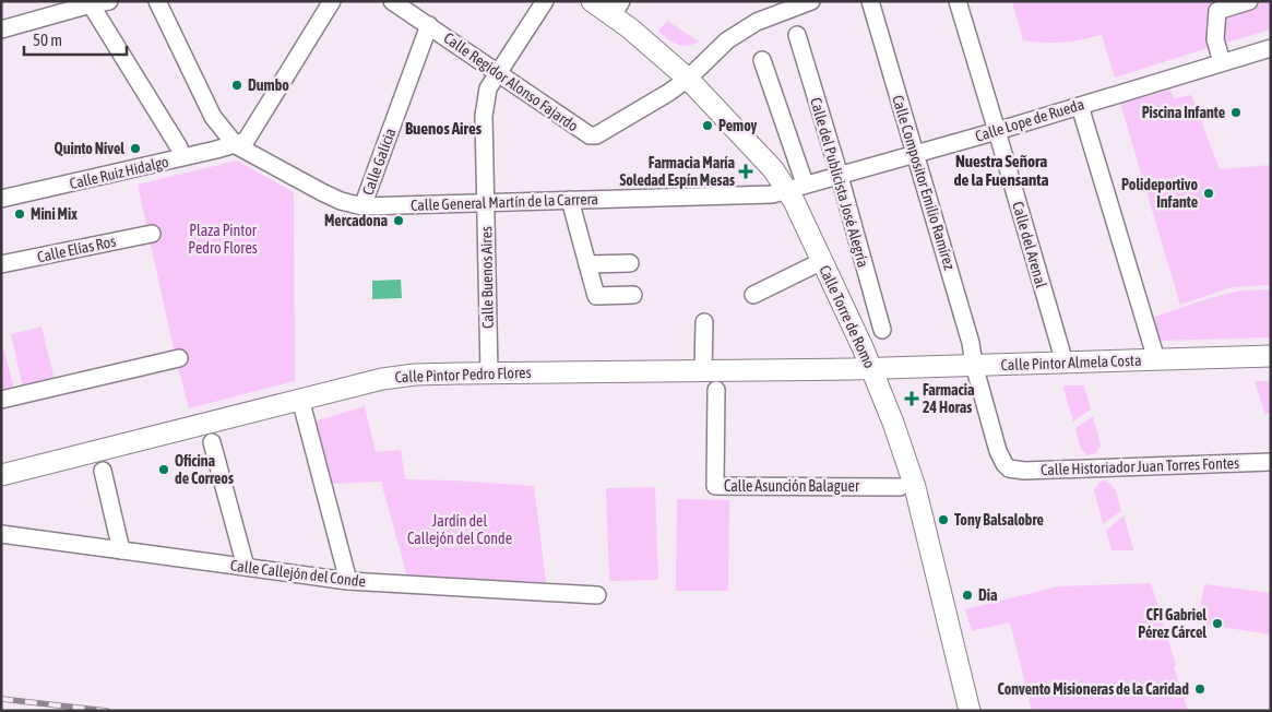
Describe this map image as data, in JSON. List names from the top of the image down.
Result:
{
  "streets": {
    "main road": ["Calle Torre de Romo", "Calle Pintor Almela Costa", "Calle Pintor Pedro Flores"],
    "street": [
      "Calle Regidor Alonso Fajardo",
      "Calle Lope de Rueda",
      "Calle Galicia",
      "Calle Ruiz Hidalgo",
      "Calle del Publicista José Alegría",
      "Calle Compositor Emilio Ramírez",
      "Calle General Martín de la Carrera",
      "Calle del Arenal",
      "Calle Elías Ros",
      "Calle Buenos Aires",
      "Calle Historiador Juan Torres Fontes",
      "Calle Asunción Balaguer",
      "Calle Callejón del Conde"
    ]
  },
  "crossings": [
    ["Calle Regidor Alonso Fajardo", "Calle Galicia"],
    ["Calle Regidor Alonso Fajardo", "Calle Buenos Aires"],
    ["Calle Regidor Alonso Fajardo", "Calle Torre de Romo"],
    ["Calle Lope de Rueda", "Calle del Publicista José Alegría"],
    ["Calle Lope de Rueda", "Calle Compositor Emilio Ramírez"],
    ["Calle Lope de Rueda", "Calle General Martín de la Carrera"],
    ["Calle Lope de Rueda", "Calle del Arenal"],
    ["Calle Lope de Rueda", "Calle Torre de Romo"],
    ["Calle Galicia", "Calle General Martín de la Carrera"],
    ["Calle Ruiz Hidalgo", "Calle General Martín de la Carrera"],
    ["Calle Compositor Emilio Ramírez", "Calle Pintor Almela Costa"],
    ["Calle Compositor Emilio Ramírez", "Calle Historiador Juan Torres Fontes"],
    ["Calle General Martín de la Carrera", "Calle Buenos Aires"],
    ["Calle General Martín de la Carrera", "Calle Torre de Romo"],
    ["Calle del Arenal", "Calle Pintor Almela Costa"],
    ["Calle Buenos Aires", "Calle Pintor Pedro Flores"],
    ["Calle Torre de Romo", "Calle Pintor Almela Costa"],
    ["Calle Torre de Romo", "Calle Pintor Pedro Flores"],
    ["Calle Pintor Almela Costa", "Calle Pintor Pedro Flores"]
  ],
  "districts": ["Buenos Aires", "Nuestra Señora de la Fuensanta"],
  "parks": ["Plaza Pintor Pedro Flores", "Jardín del Callejón del Conde"],
  "places": {
    "other": [
      "Dumbo",
      "Piscina Infante",
      "Pemoy",
      "Quinto Nivel",
      "Polideportivo Infante",
      "Mini Mix",
      "Mercadona",
      "Oficina de Correos",
      "Tony Balsalobre",
      "Dia",
      "CFI Gabriel Pérez Cárcel",
      "Convento Misioneras de la Caridad"
    ],
    "health": ["Farmacia María Soledad Espín Mesas", "Farmacia 24 Horas"]
  },
  "scale_bar": "50 m"
}
